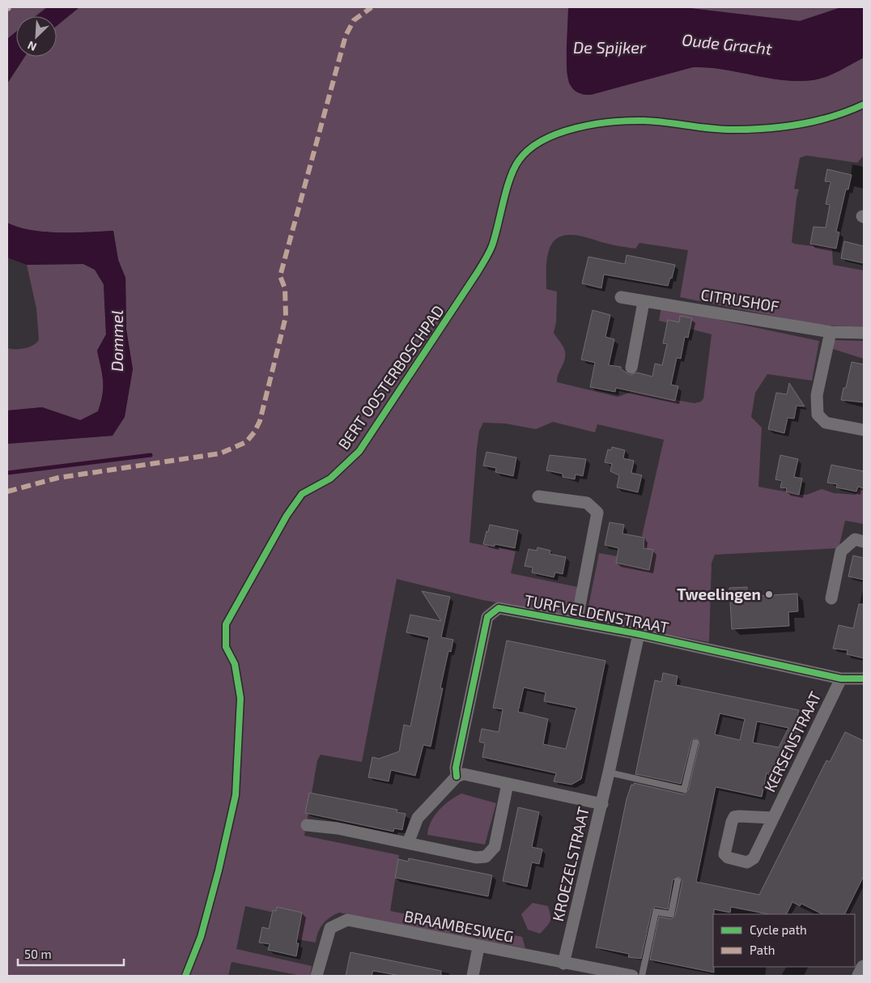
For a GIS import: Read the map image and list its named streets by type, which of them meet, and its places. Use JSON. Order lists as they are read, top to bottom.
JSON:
{
  "streets": {
    "street": [
      "CITRUSHOF",
      "TURFVELDENSTRAAT",
      "KERSENSTRAAT",
      "KROEZELSTRAAT",
      "BRAAMBESWEG"
    ],
    "cycle path": ["BERT OOSTERBOSCHPAD"]
  },
  "crossings": [
    ["TURFVELDENSTRAAT", "KERSENSTRAAT"],
    ["TURFVELDENSTRAAT", "KROEZELSTRAAT"],
    ["KROEZELSTRAAT", "BRAAMBESWEG"]
  ],
  "water": ["Oude Gracht", "De Spijker", "Dommel"],
  "places": ["Tweelingen"],
  "legend": ["Cycle path", "Path"],
  "scale_bar": "50 m",
  "north": "bottom left"
}
